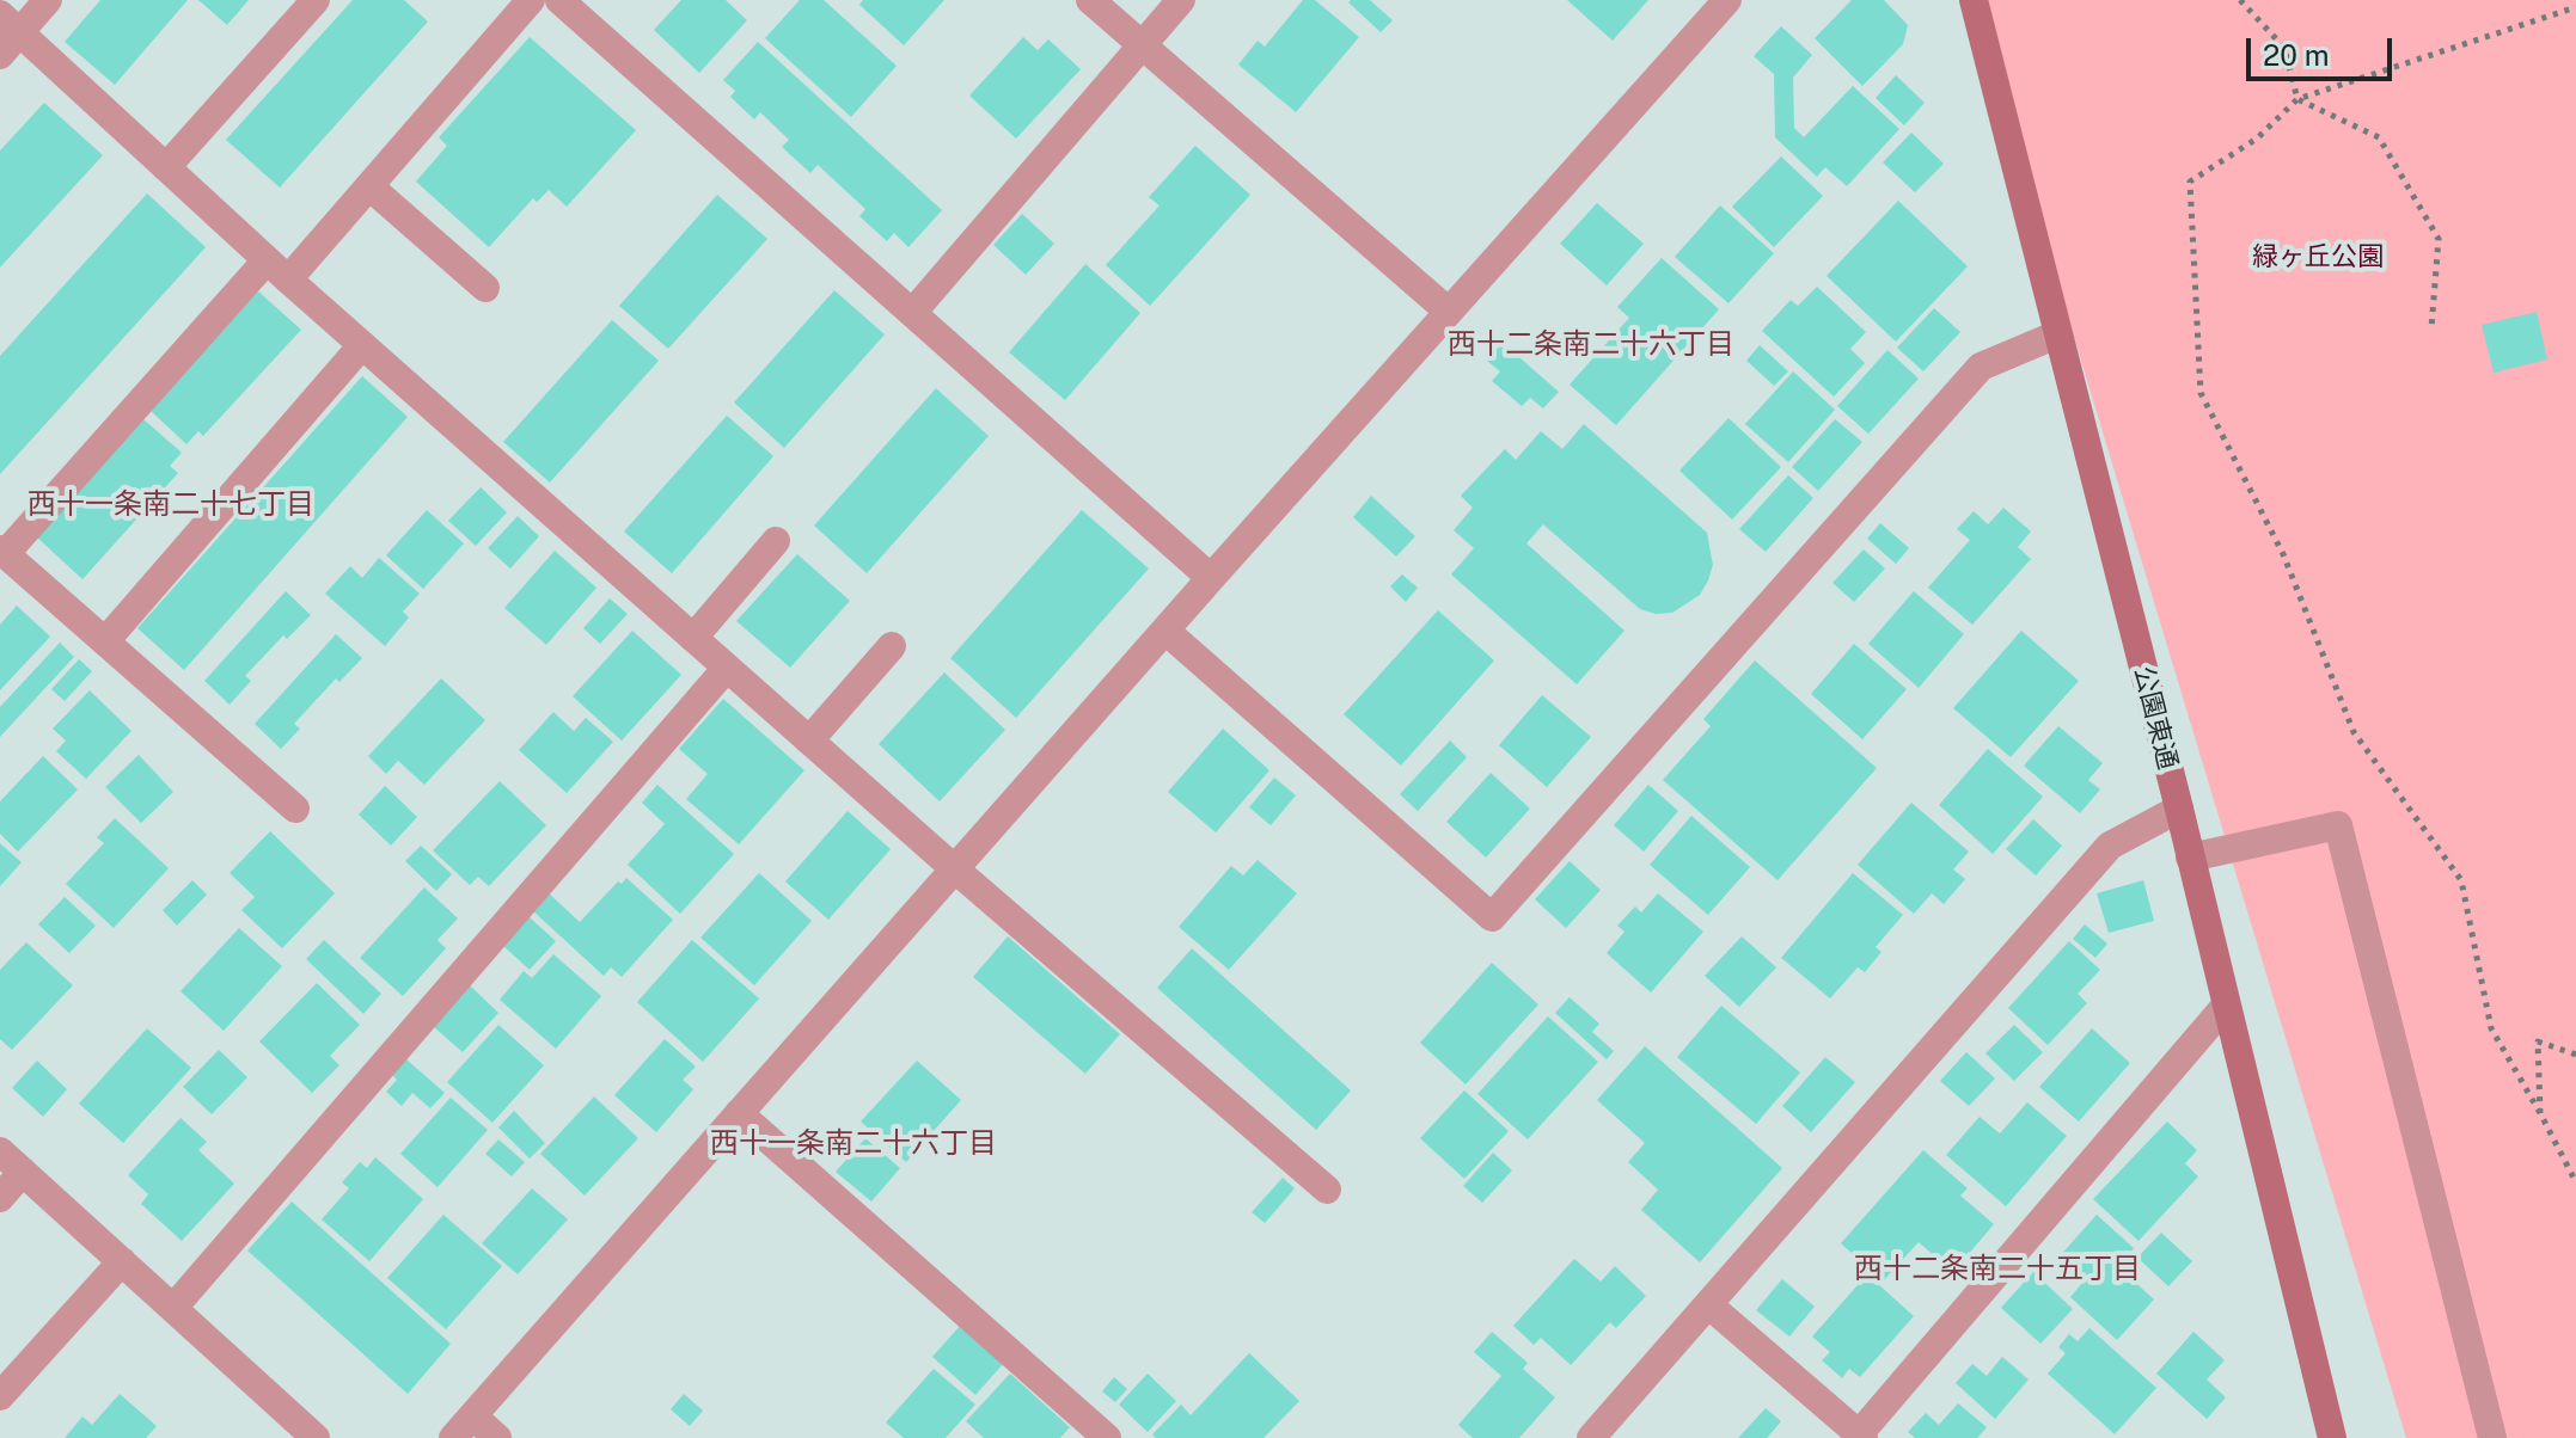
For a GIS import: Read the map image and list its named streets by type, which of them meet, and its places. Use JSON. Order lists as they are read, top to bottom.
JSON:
{
  "streets": {
    "street": ["公園東通"]
  },
  "districts": [
    "西十二条南二十六丁目",
    "西十一条南二十七丁目",
    "西十一条南二十六丁目",
    "西十二条南二十五丁目"
  ],
  "parks": ["緑ヶ丘公園"],
  "scale_bar": "20 m"
}
